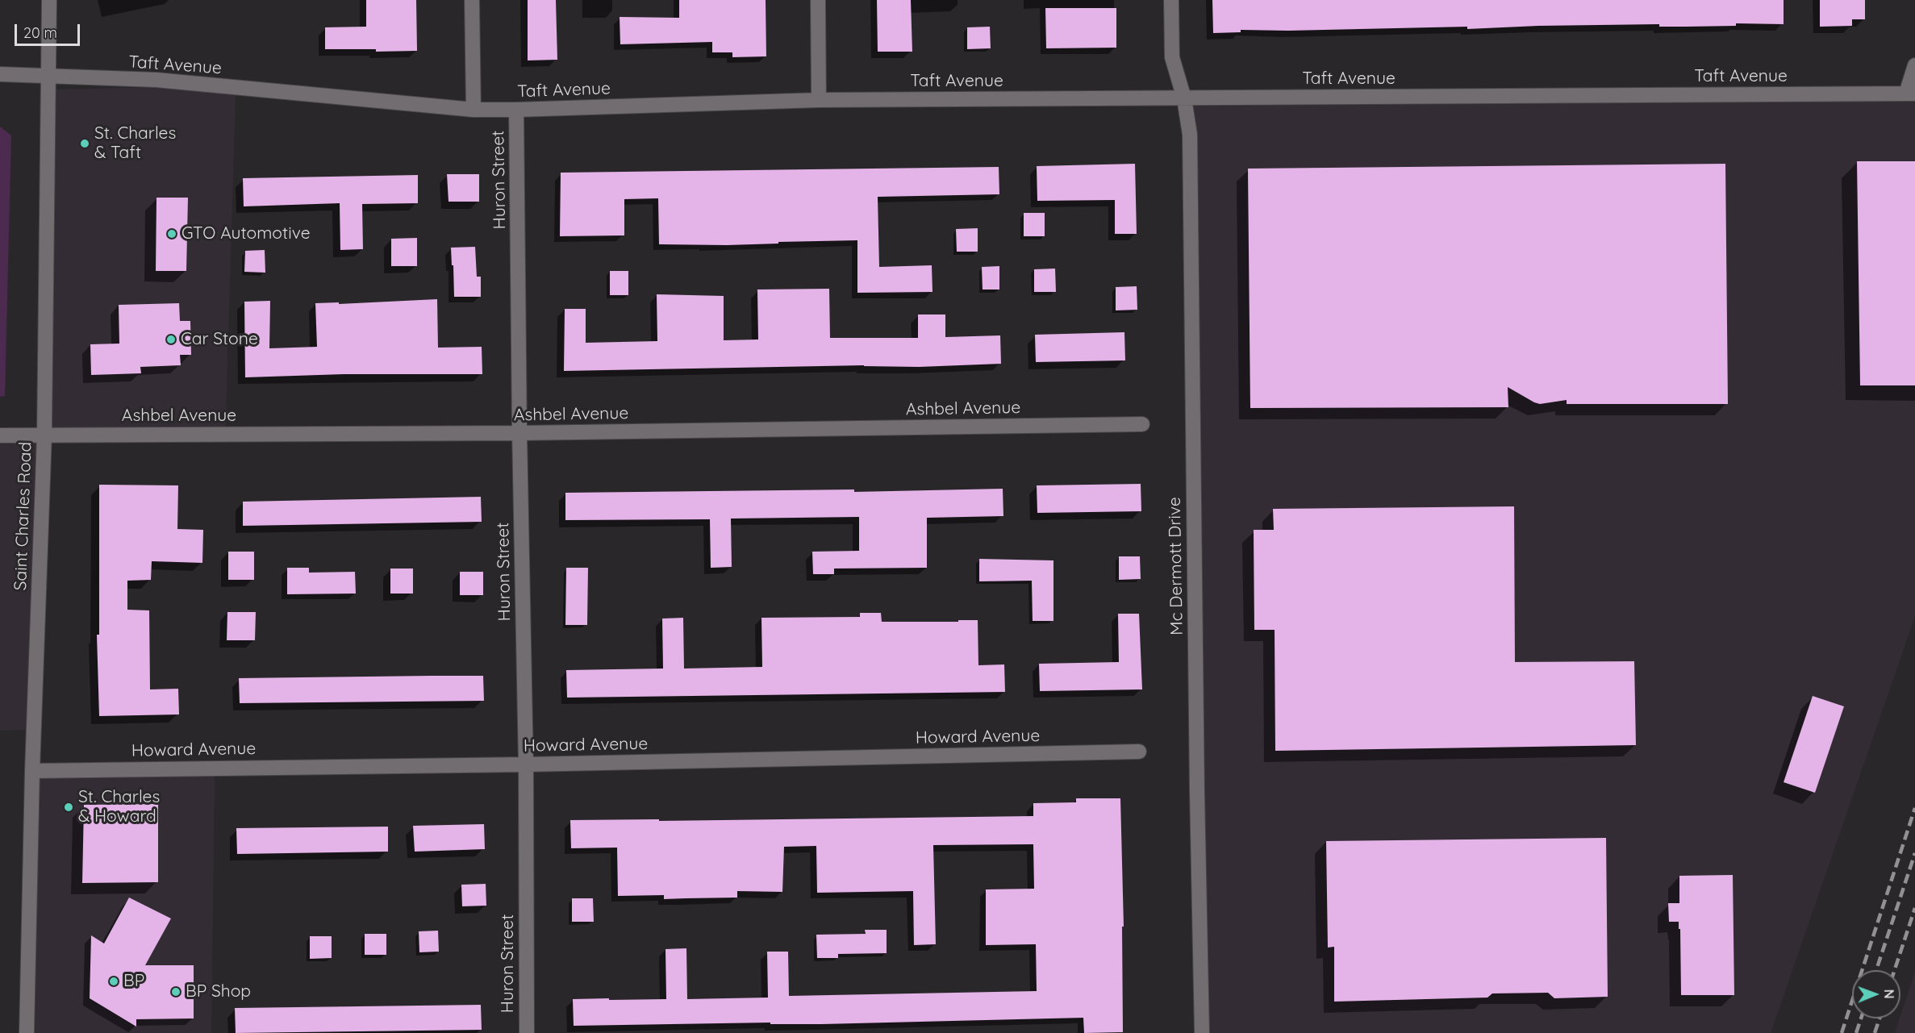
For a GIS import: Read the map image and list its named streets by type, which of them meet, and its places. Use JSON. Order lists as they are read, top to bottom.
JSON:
{
  "streets": {
    "street": [
      "Taft Avenue",
      "Huron Street",
      "Ashbel Avenue",
      "Saint Charles Road",
      "Mc Dermott Drive",
      "Howard Avenue"
    ]
  },
  "crossings": [
    ["Taft Avenue", "Huron Street"],
    ["Taft Avenue", "Saint Charles Road"],
    ["Taft Avenue", "Mc Dermott Drive"],
    ["Huron Street", "Ashbel Avenue"],
    ["Huron Street", "Howard Avenue"],
    ["Ashbel Avenue", "Saint Charles Road"],
    ["Saint Charles Road", "Howard Avenue"]
  ],
  "places": [
    "St. Charles & Taft",
    "GTO Automotive",
    "Car Stone",
    "St. Charles & Howard",
    "BP",
    "BP Shop"
  ],
  "scale_bar": "20 m",
  "north": "right"
}
